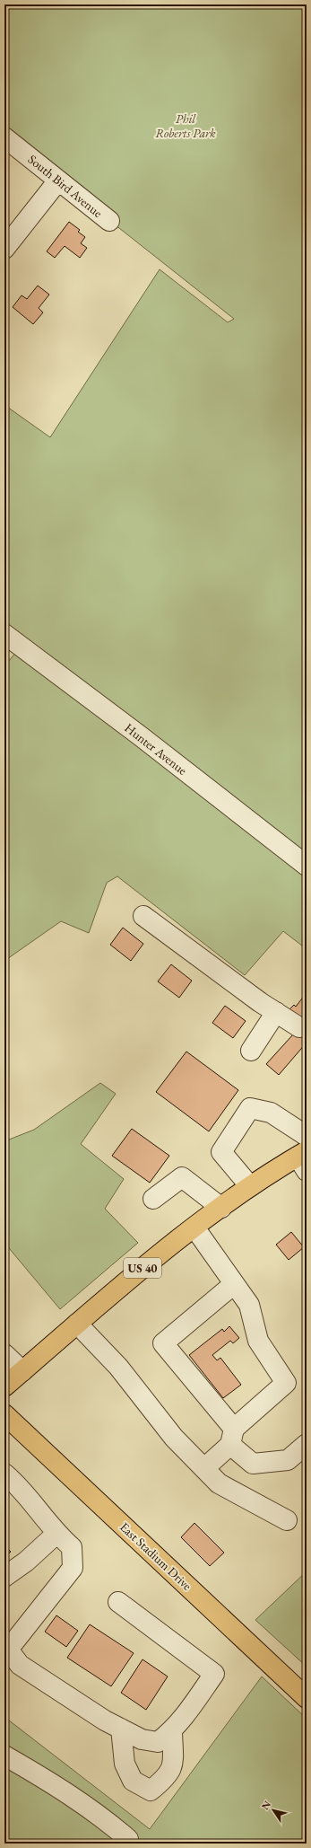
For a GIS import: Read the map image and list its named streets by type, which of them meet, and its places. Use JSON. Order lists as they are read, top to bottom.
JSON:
{
  "streets": {
    "main road": ["US 40", "East Stadium Drive"],
    "street": ["South Bird Avenue", "Hunter Avenue"]
  },
  "parks": ["Phil Roberts Park"],
  "north": "top left"
}
